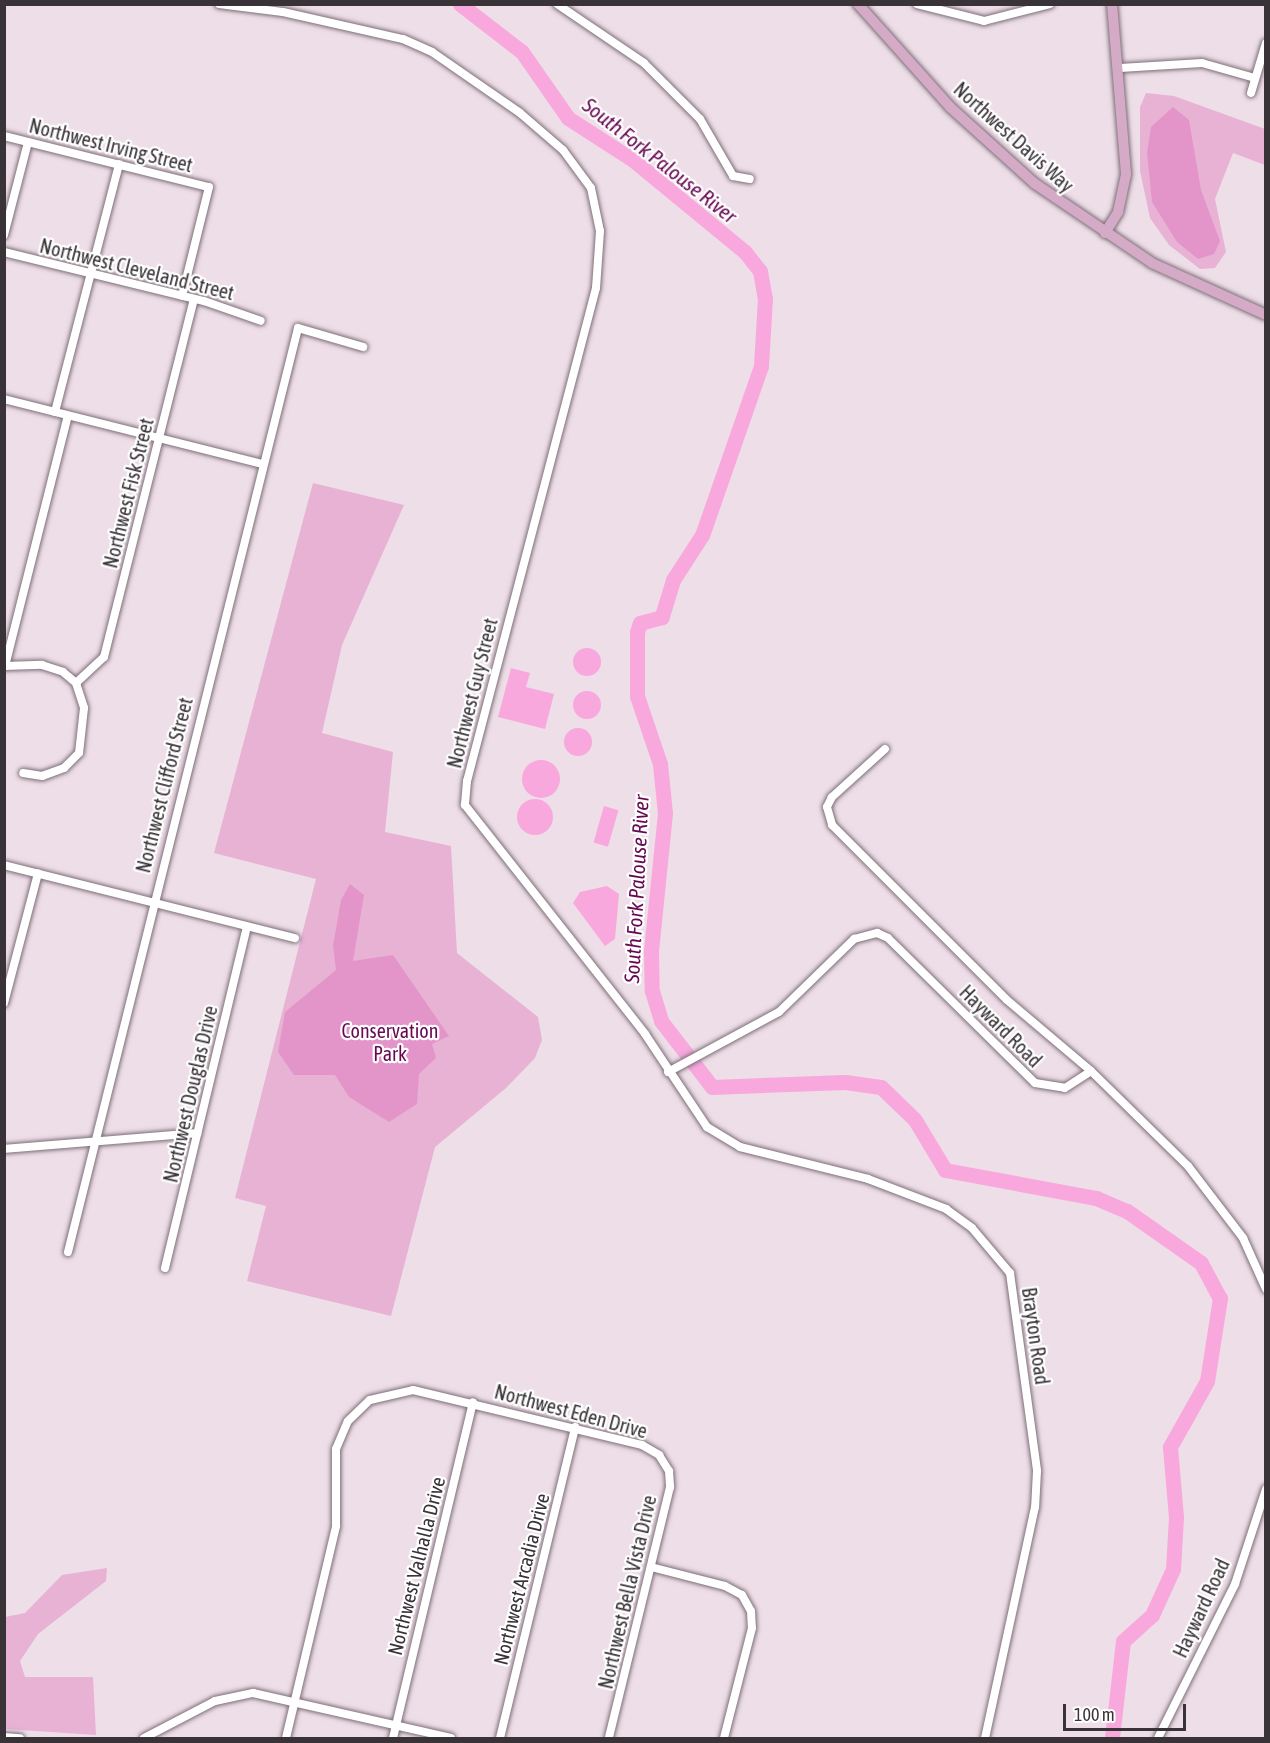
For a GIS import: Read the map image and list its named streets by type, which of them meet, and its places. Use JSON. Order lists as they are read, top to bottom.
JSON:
{
  "streets": {
    "main road": ["Northwest Davis Way"],
    "street": [
      "Northwest Irving Street",
      "Northwest Cleveland Street",
      "Northwest Fisk Street",
      "Northwest Guy Street",
      "Northwest Clifford Street",
      "Hayward Road",
      "Northwest Douglas Drive",
      "Brayton Road",
      "Northwest Eden Drive",
      "Northwest Valhalla Drive",
      "Northwest Arcadia Drive",
      "Northwest Bella Vista Drive"
    ]
  },
  "crossings": [
    ["Northwest Irving Street", "Northwest Cleveland Street"],
    ["Northwest Cleveland Street", "Northwest Fisk Street"],
    ["Northwest Guy Street", "Hayward Road"],
    ["Northwest Guy Street", "Brayton Road"],
    ["Hayward Road", "Brayton Road"],
    ["Northwest Eden Drive", "Northwest Valhalla Drive"],
    ["Northwest Eden Drive", "Northwest Arcadia Drive"],
    ["Northwest Eden Drive", "Northwest Bella Vista Drive"]
  ],
  "water": ["South Fork Palouse River"],
  "parks": ["Conservation Park"],
  "scale_bar": "100 m"
}
